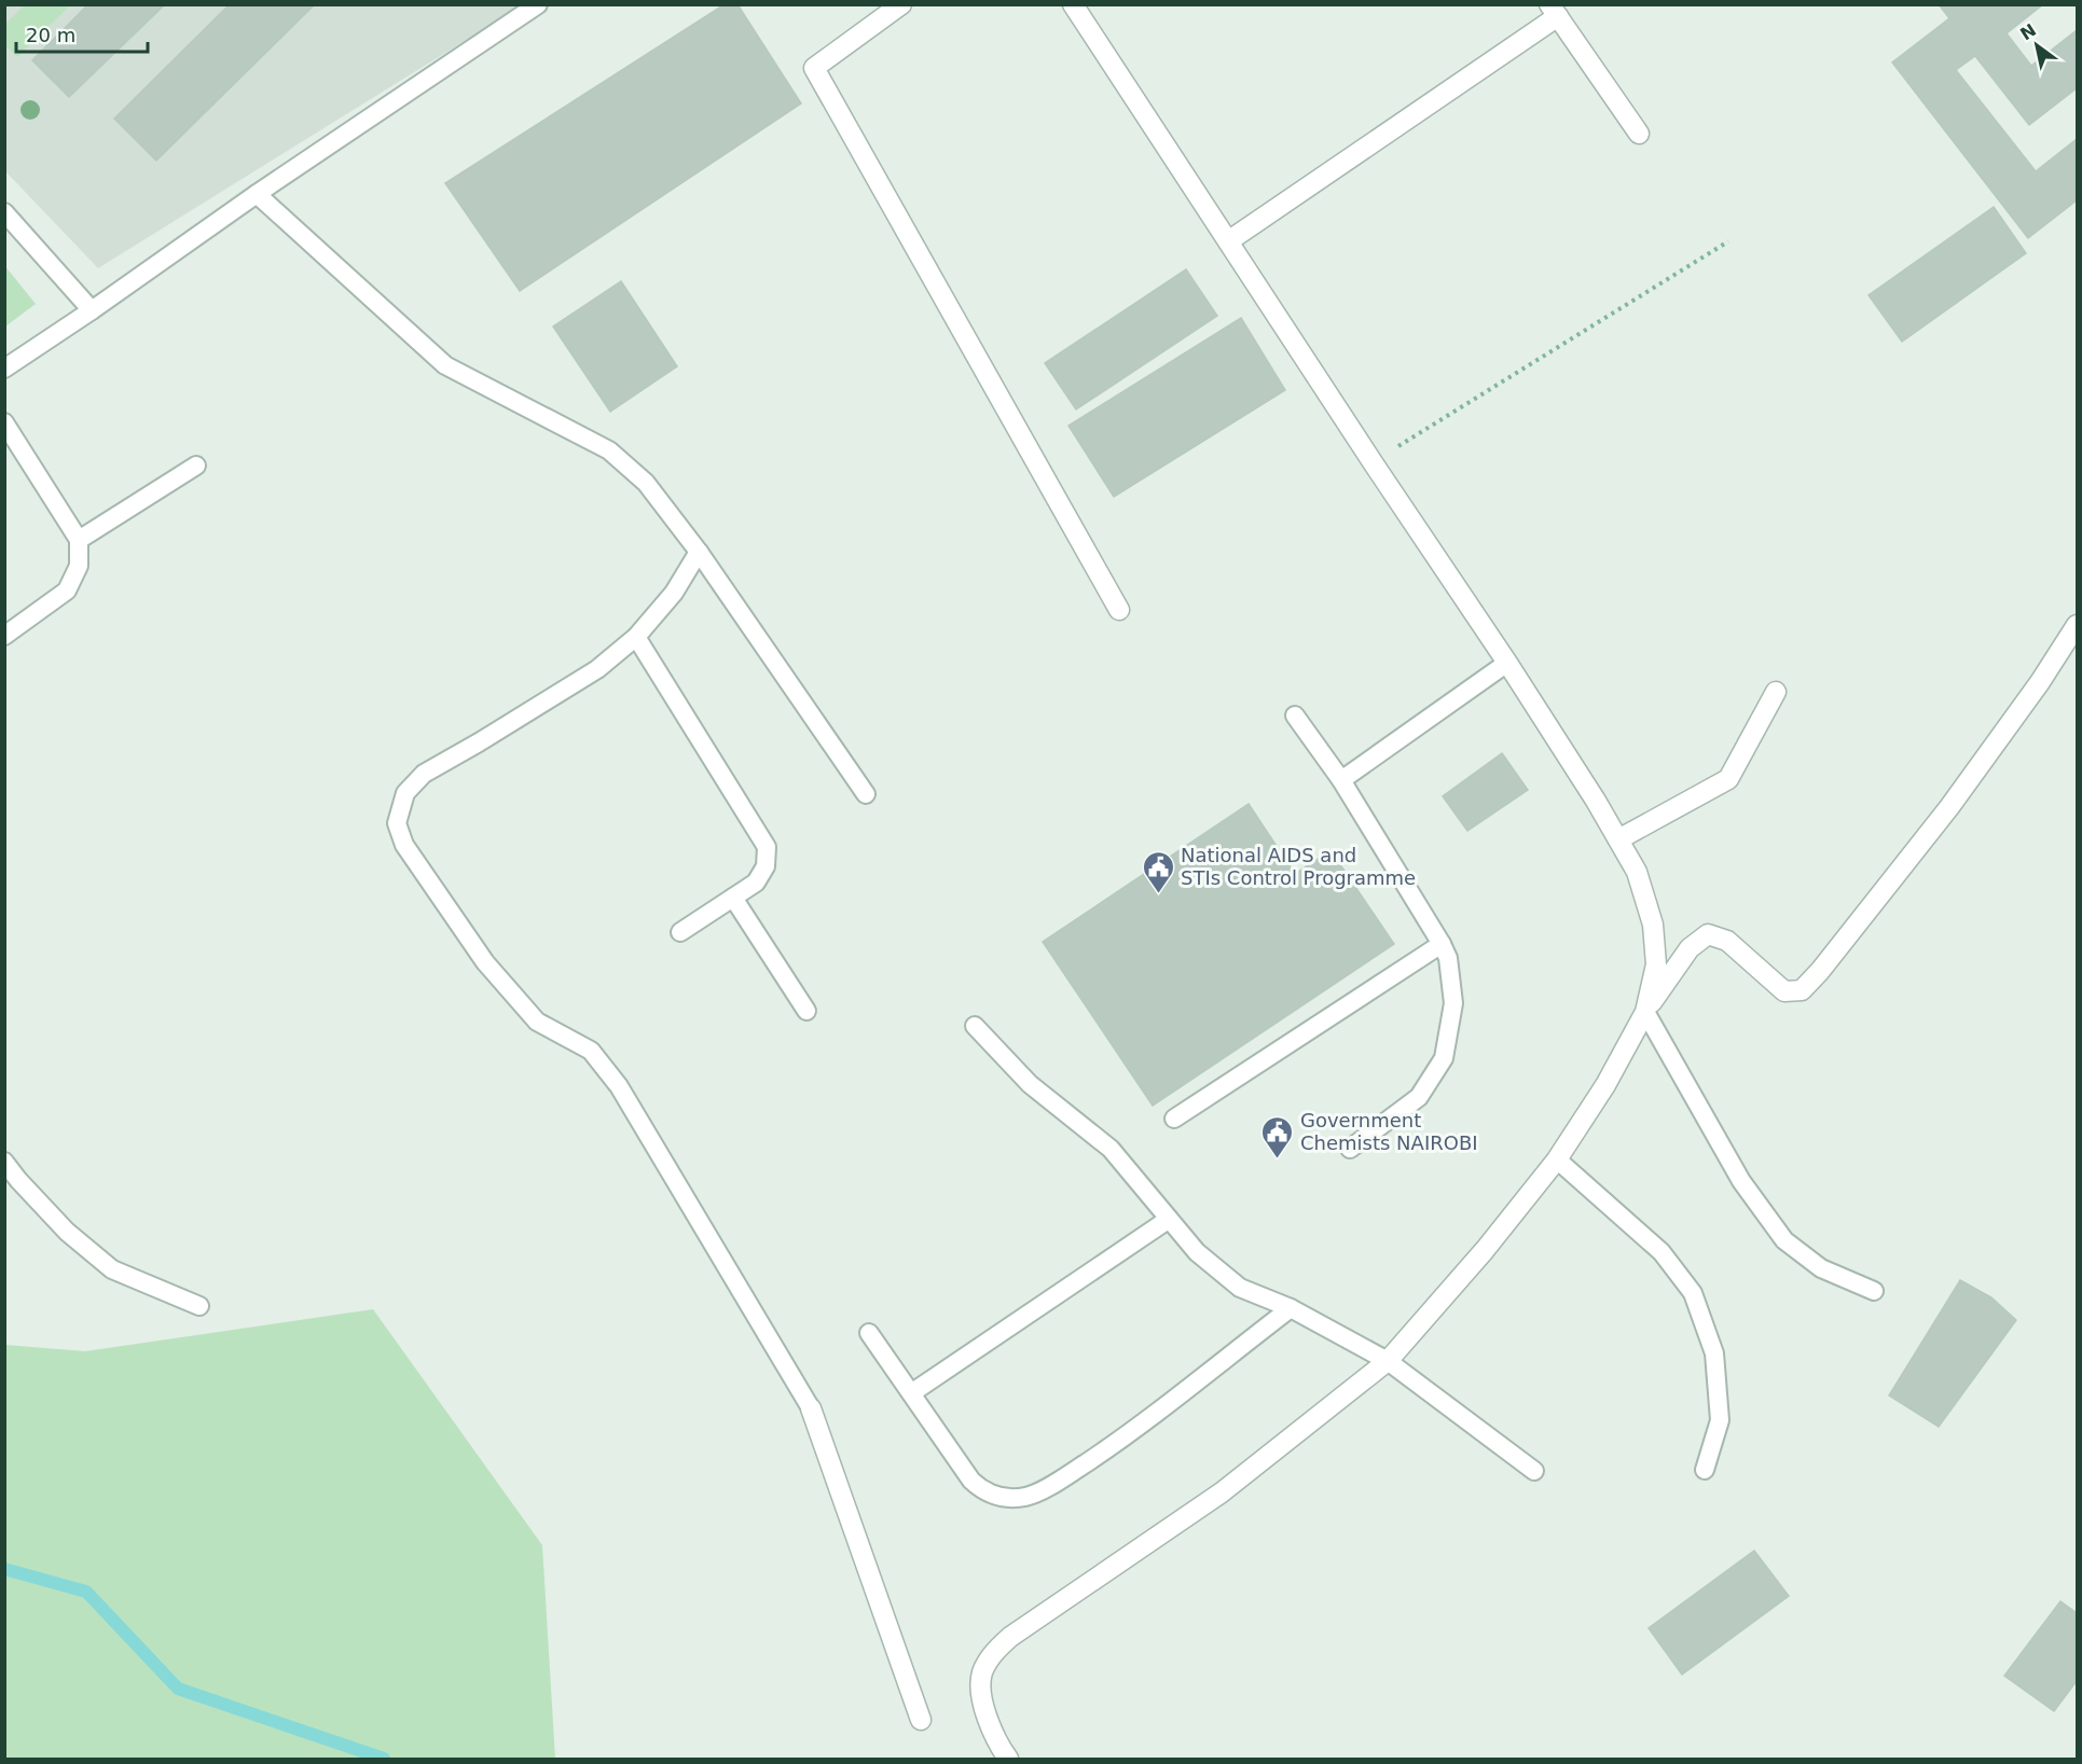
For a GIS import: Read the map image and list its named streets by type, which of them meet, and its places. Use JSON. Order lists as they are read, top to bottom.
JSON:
{
  "places": {
    "public building": ["National AIDS and STIs Control Programme", "Government Chemists NAIROBI"]
  },
  "scale_bar": "20 m",
  "north": "top left"
}
